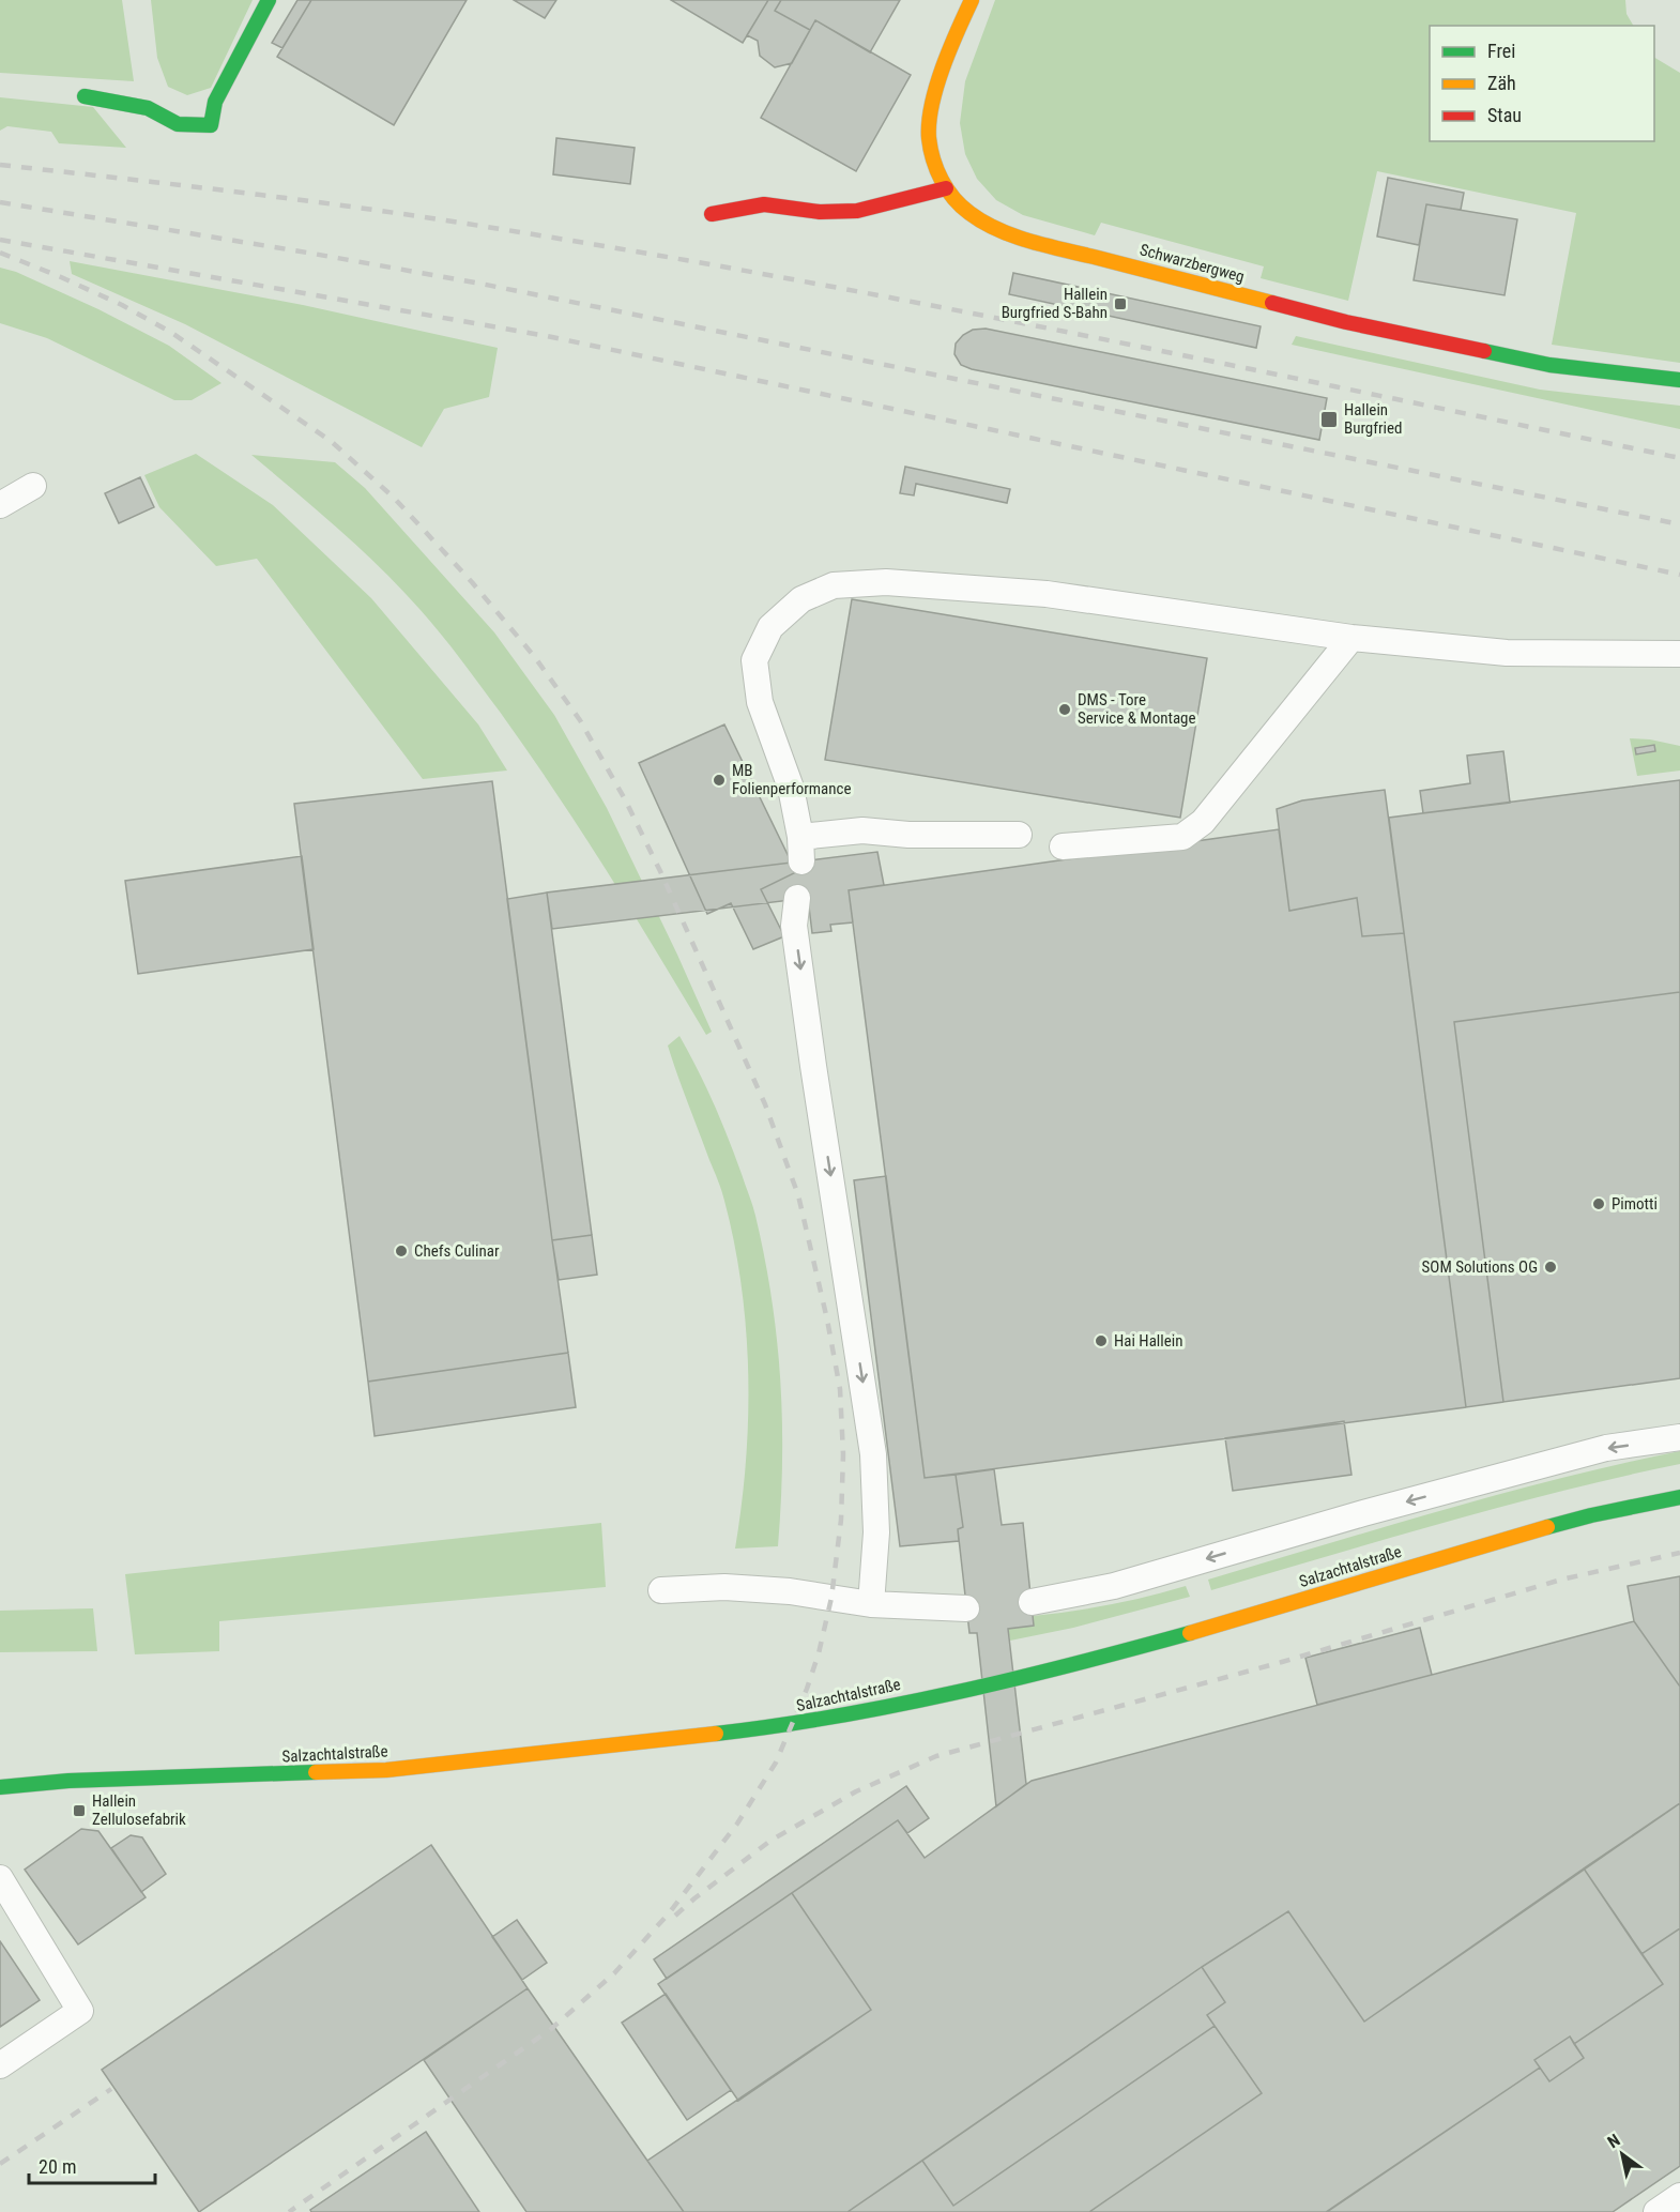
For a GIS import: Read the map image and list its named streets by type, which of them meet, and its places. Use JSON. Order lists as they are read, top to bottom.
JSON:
{
  "streets": {
    "main road": ["Schwarzbergweg", "Salzachtalstraße"]
  },
  "places": {
    "transit": ["Hallein Burgfried S-Bahn", "Hallein Burgfried", "Hallein Zellulosefabrik"],
    "other": [
      "DMS - Tore Service & Montage",
      "MB Folienperformance",
      "Pimotti",
      "Chefs Culinar",
      "SOM Solutions OG",
      "Hai Hallein"
    ]
  },
  "legend": ["Frei", "Zäh", "Stau"],
  "scale_bar": "20 m",
  "north": "top left"
}
